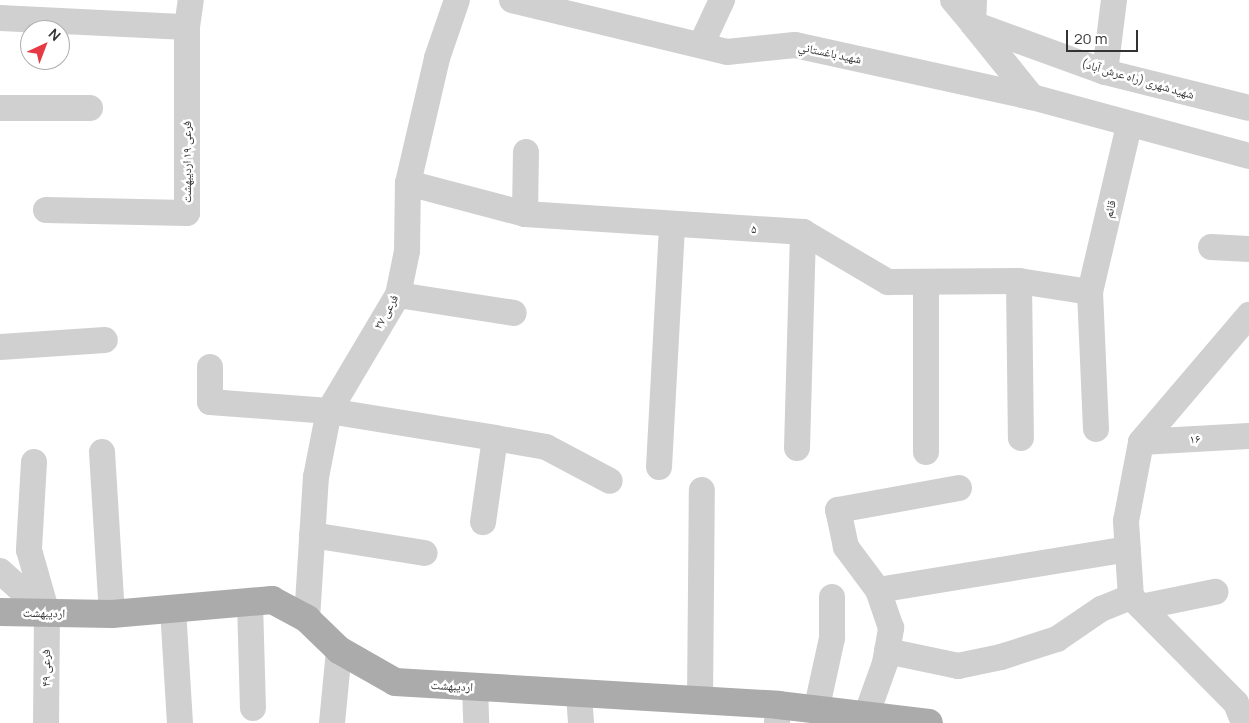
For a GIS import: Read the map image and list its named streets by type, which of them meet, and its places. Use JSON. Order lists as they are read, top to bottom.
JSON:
{
  "streets": {
    "main road": ["اردیبهشت"],
    "street": [
      "شهيد باغستاني",
      "شهید شهری (راه عرش آباد)",
      "فرعی ۱۹ اردیبهشت",
      "قائم",
      "۵",
      "فرعی ۲۷",
      "۱۶",
      "فرعی ۴۹"
    ]
  },
  "crossings": [
    ["شهيد باغستاني", "قائم"],
    ["قائم", "۵"],
    ["۵", "فرعی ۲۷"],
    ["فرعی ۲۷", "اردیبهشت"],
    ["اردیبهشت", "فرعی ۴۹"]
  ],
  "scale_bar": "20 m",
  "north": "top right"
}
